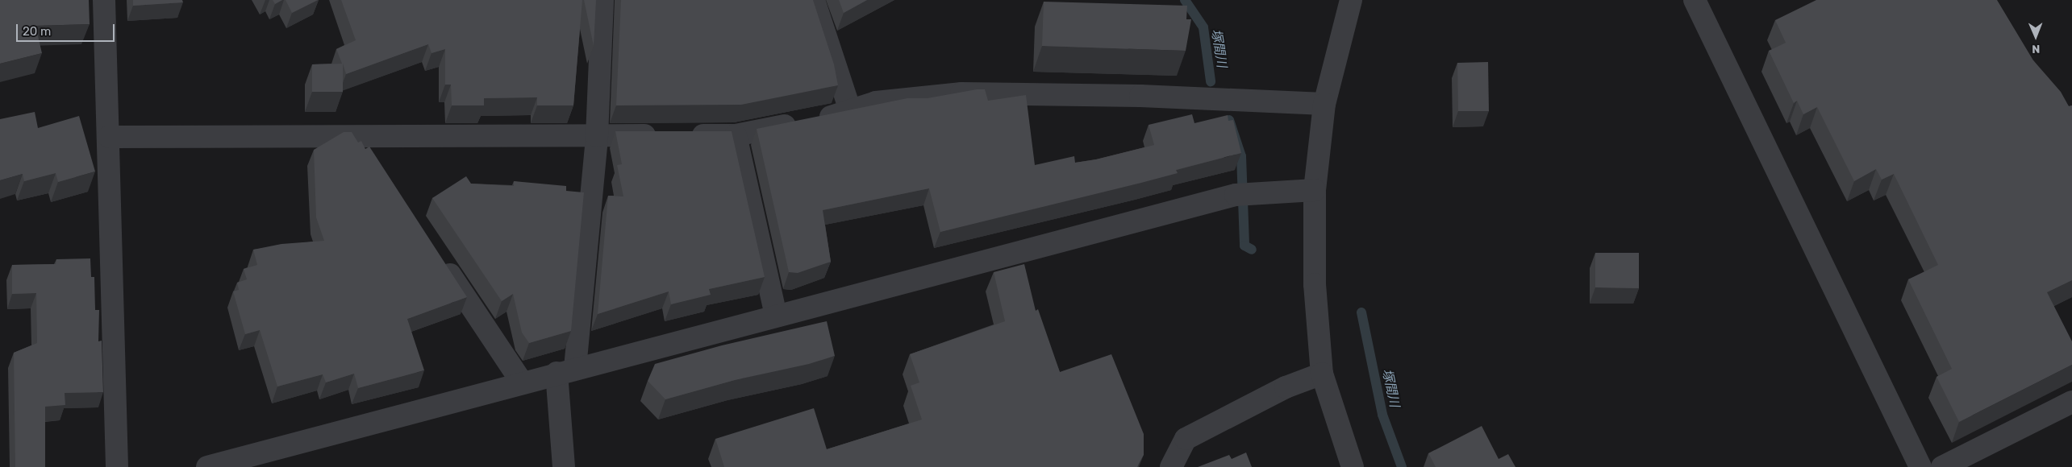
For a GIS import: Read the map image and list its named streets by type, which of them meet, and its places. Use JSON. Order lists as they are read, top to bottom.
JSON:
{
  "water": ["塚間川"],
  "scale_bar": "20 m",
  "north": "bottom"
}
